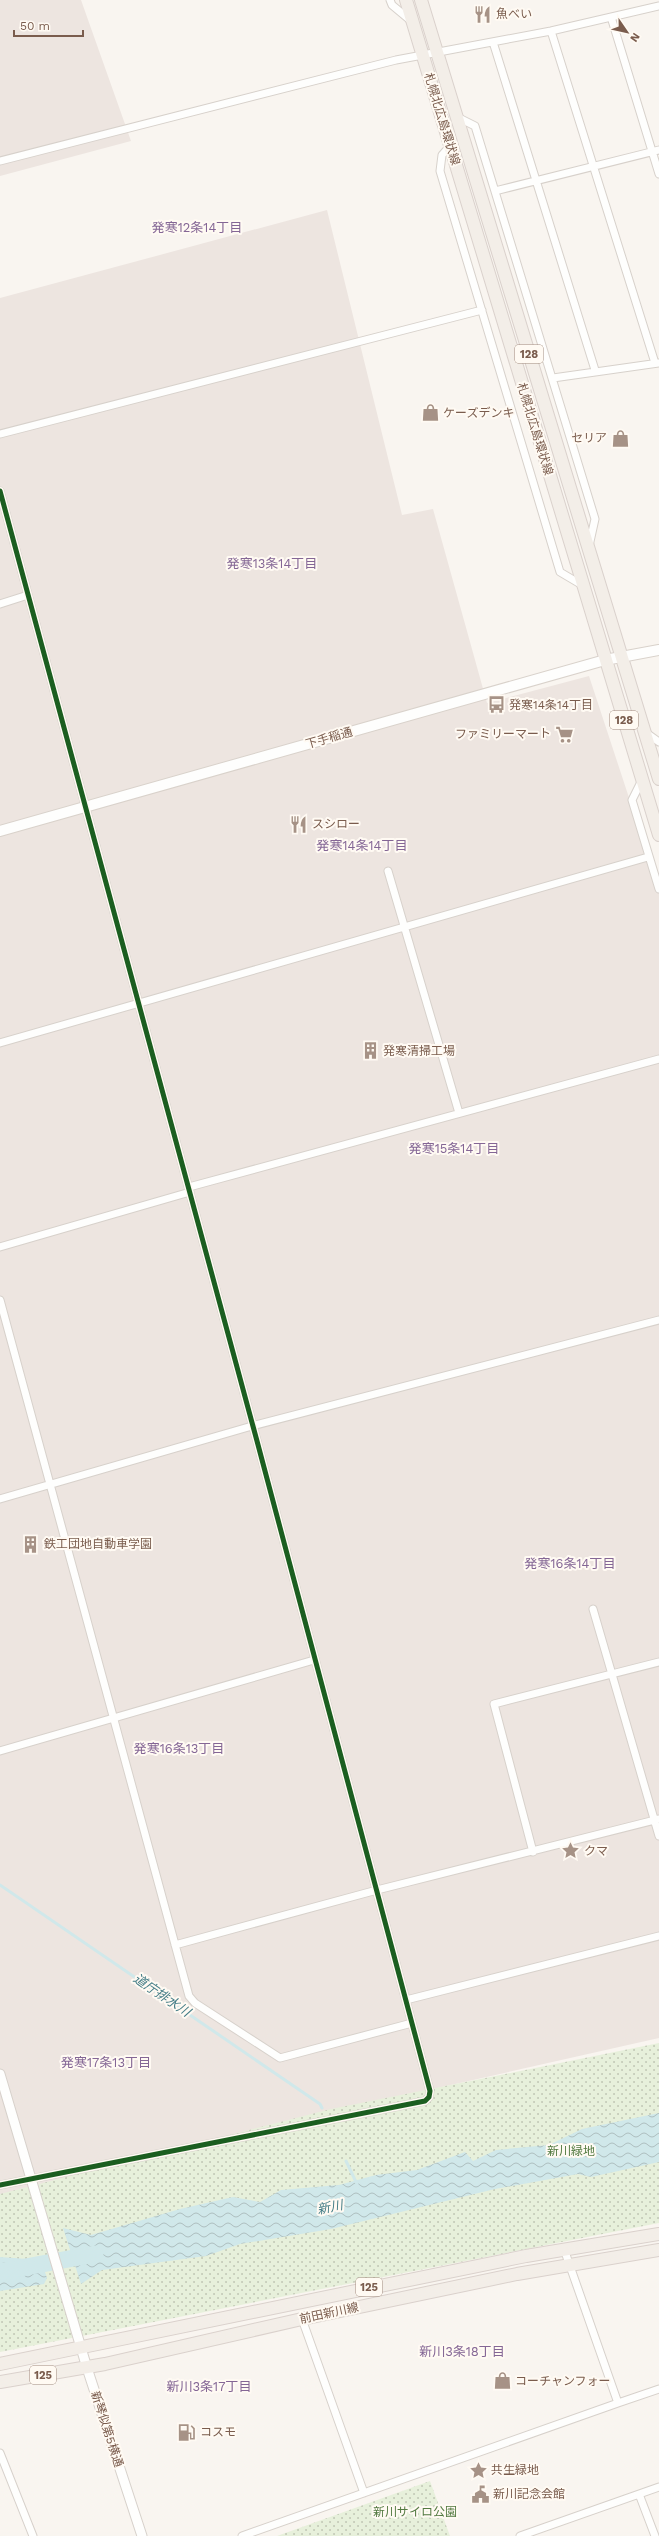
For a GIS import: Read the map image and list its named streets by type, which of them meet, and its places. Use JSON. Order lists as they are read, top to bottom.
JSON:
{
  "streets": {
    "main road": [
      "札幌北広島環状線",
      "128",
      "下手稲通",
      "125",
      "前田新川線"
    ],
    "street": ["新琴似第5横通"]
  },
  "crossings": [
    ["札幌北広島環状線", "下手稲通"],
    ["前田新川線", "新琴似第5横通"]
  ],
  "districts": [
    "発寒12条14丁目",
    "発寒13条14丁目",
    "発寒14条14丁目",
    "発寒15条14丁目",
    "発寒16条14丁目",
    "発寒16条13丁目",
    "発寒17条13丁目",
    "新川3条18丁目",
    "新川3条17丁目"
  ],
  "water": ["道庁排水川", "新川"],
  "parks": ["新川緑地", "新川サイロ公園"],
  "places": {
    "restaurant": ["魚べい", "スシロー"],
    "shop": ["ケーズデンキ", "セリア", "コーチャンフォー"],
    "bus stop": ["発寒14条14丁目"],
    "supermarket": ["ファミリーマート"],
    "building": ["発寒清掃工場", "鉄工団地自動車学園"],
    "place": ["クマ", "共生緑地"],
    "fuel station": ["コスモ"],
    "public building": ["新川記念会館"]
  },
  "scale_bar": "50 m",
  "north": "bottom right"
}
